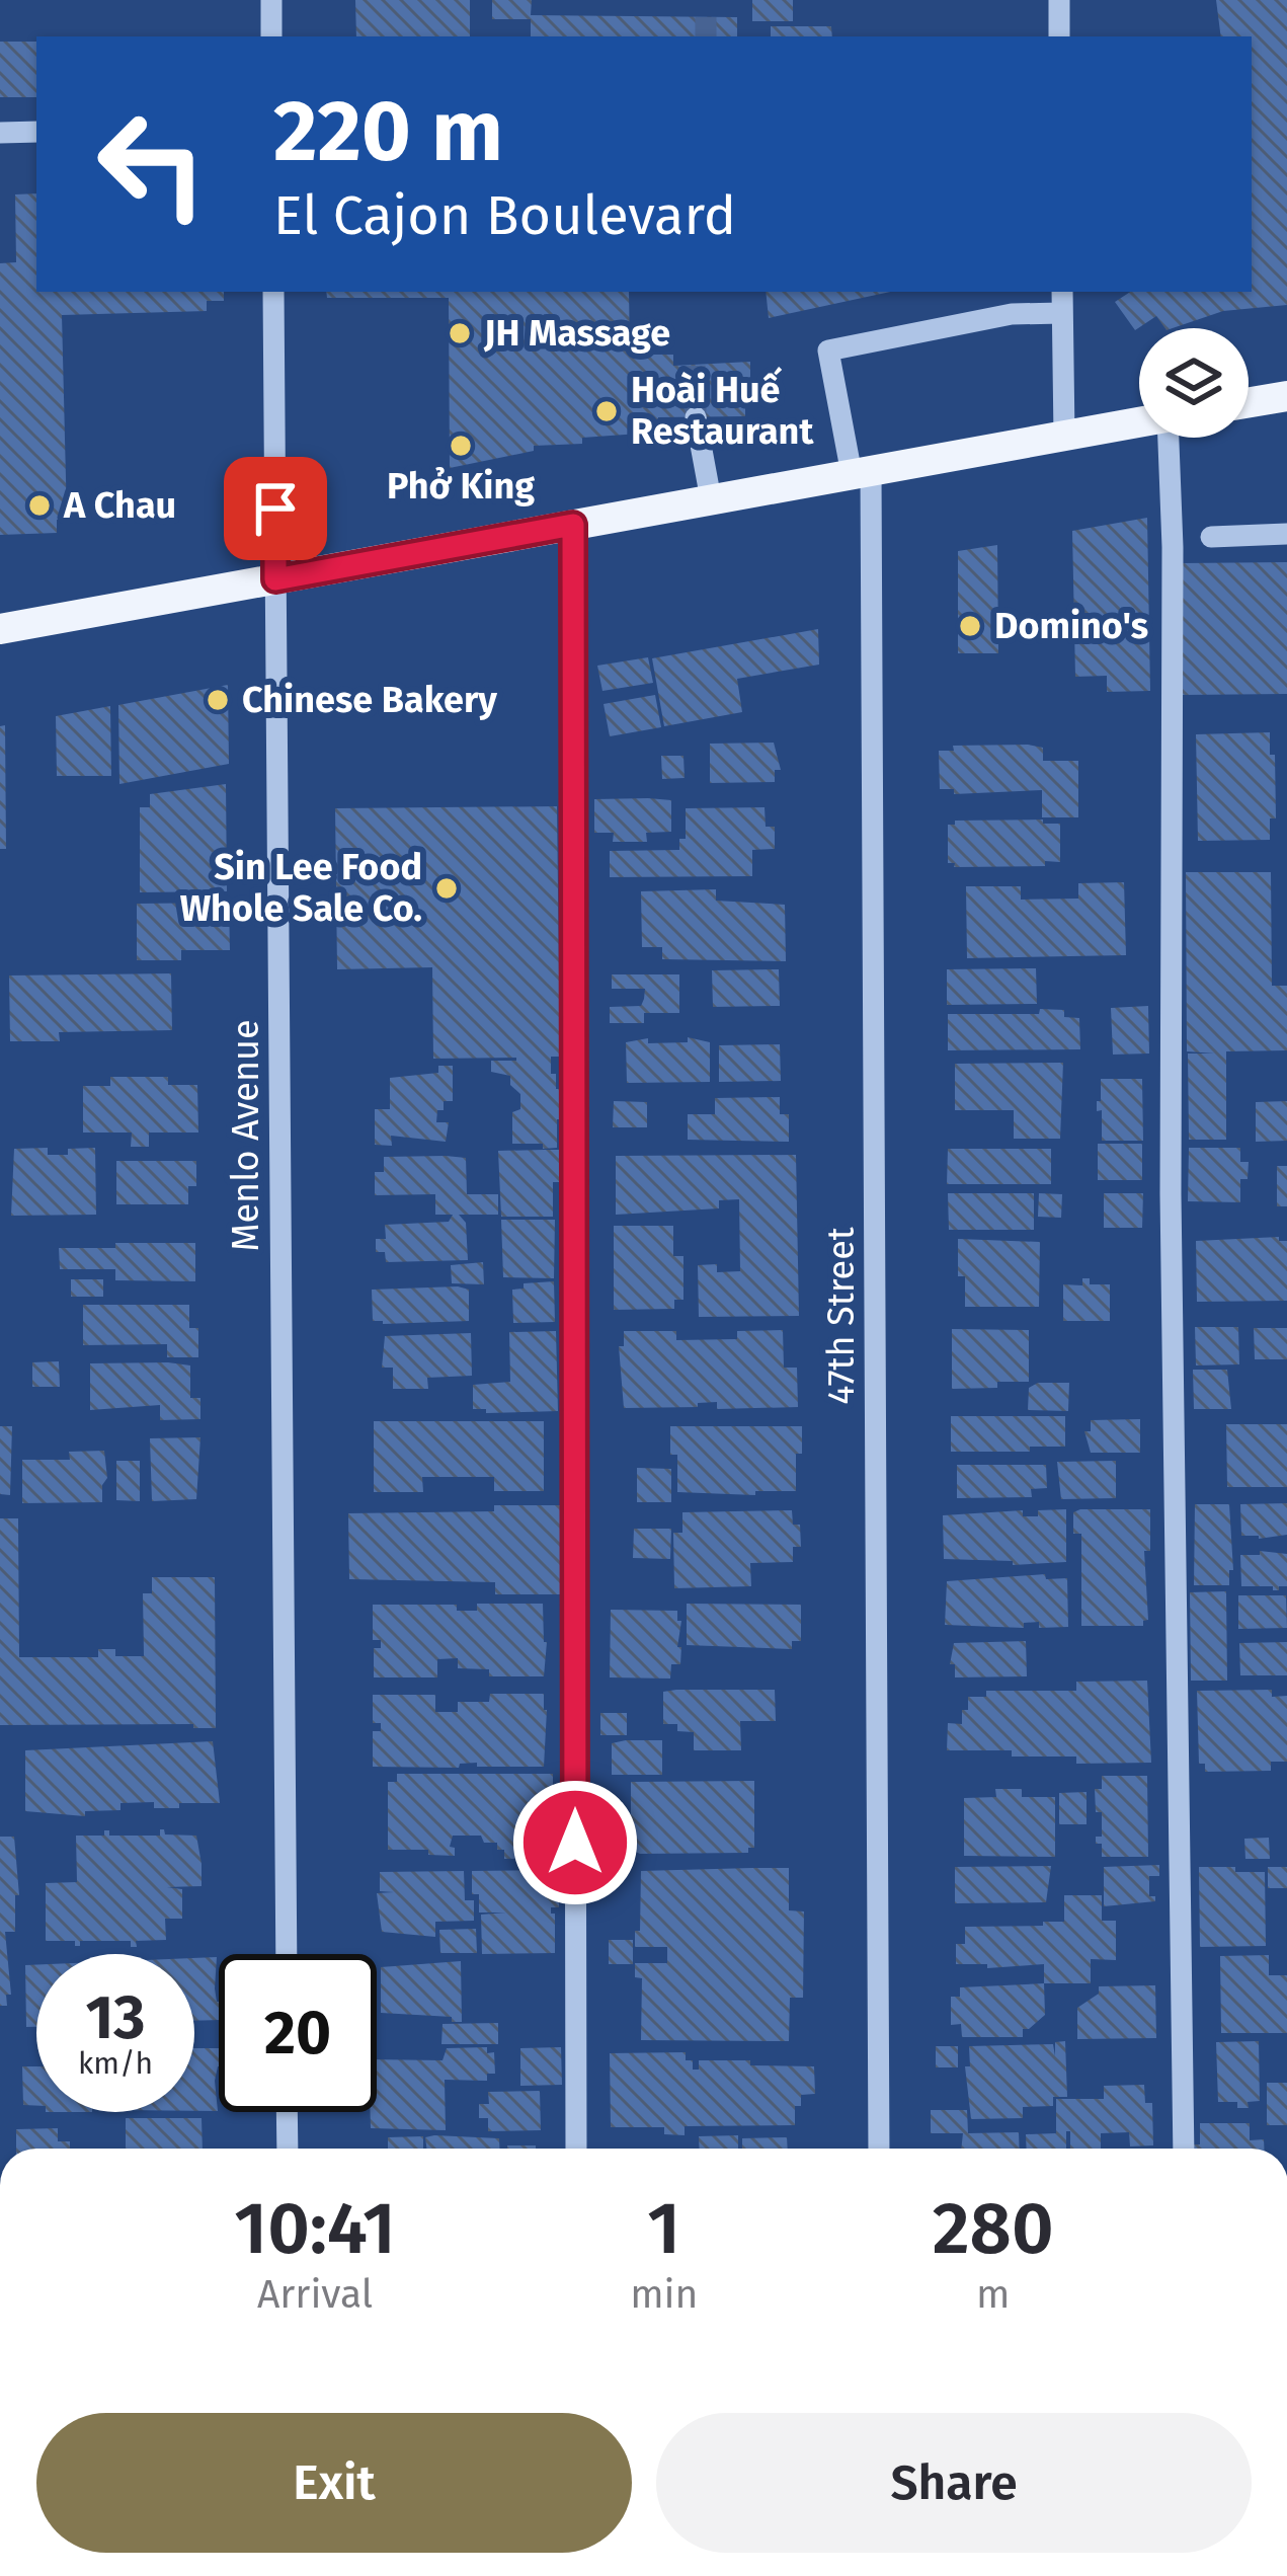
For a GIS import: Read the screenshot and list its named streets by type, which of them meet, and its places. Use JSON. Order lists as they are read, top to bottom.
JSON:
{
  "streets": {
    "street": ["Menlo Avenue", "47th Street"]
  },
  "places": [
    "JH Massage",
    "Hoài Huế Restaurant",
    "Phở King",
    "A Chau",
    "Domino's",
    "Chinese Bakery",
    "Sin Lee Food Whole Sale Co."
  ],
  "page": {
    "turn": ["220 m", "El Cajon Boulevard"],
    "speed": "13 km/h",
    "limit": "20",
    "eta": [
      "10:41",
      "Arrival",
      "1",
      "min",
      "280",
      "m"
    ],
    "buttons": ["Exit", "Share"]
  }
}
